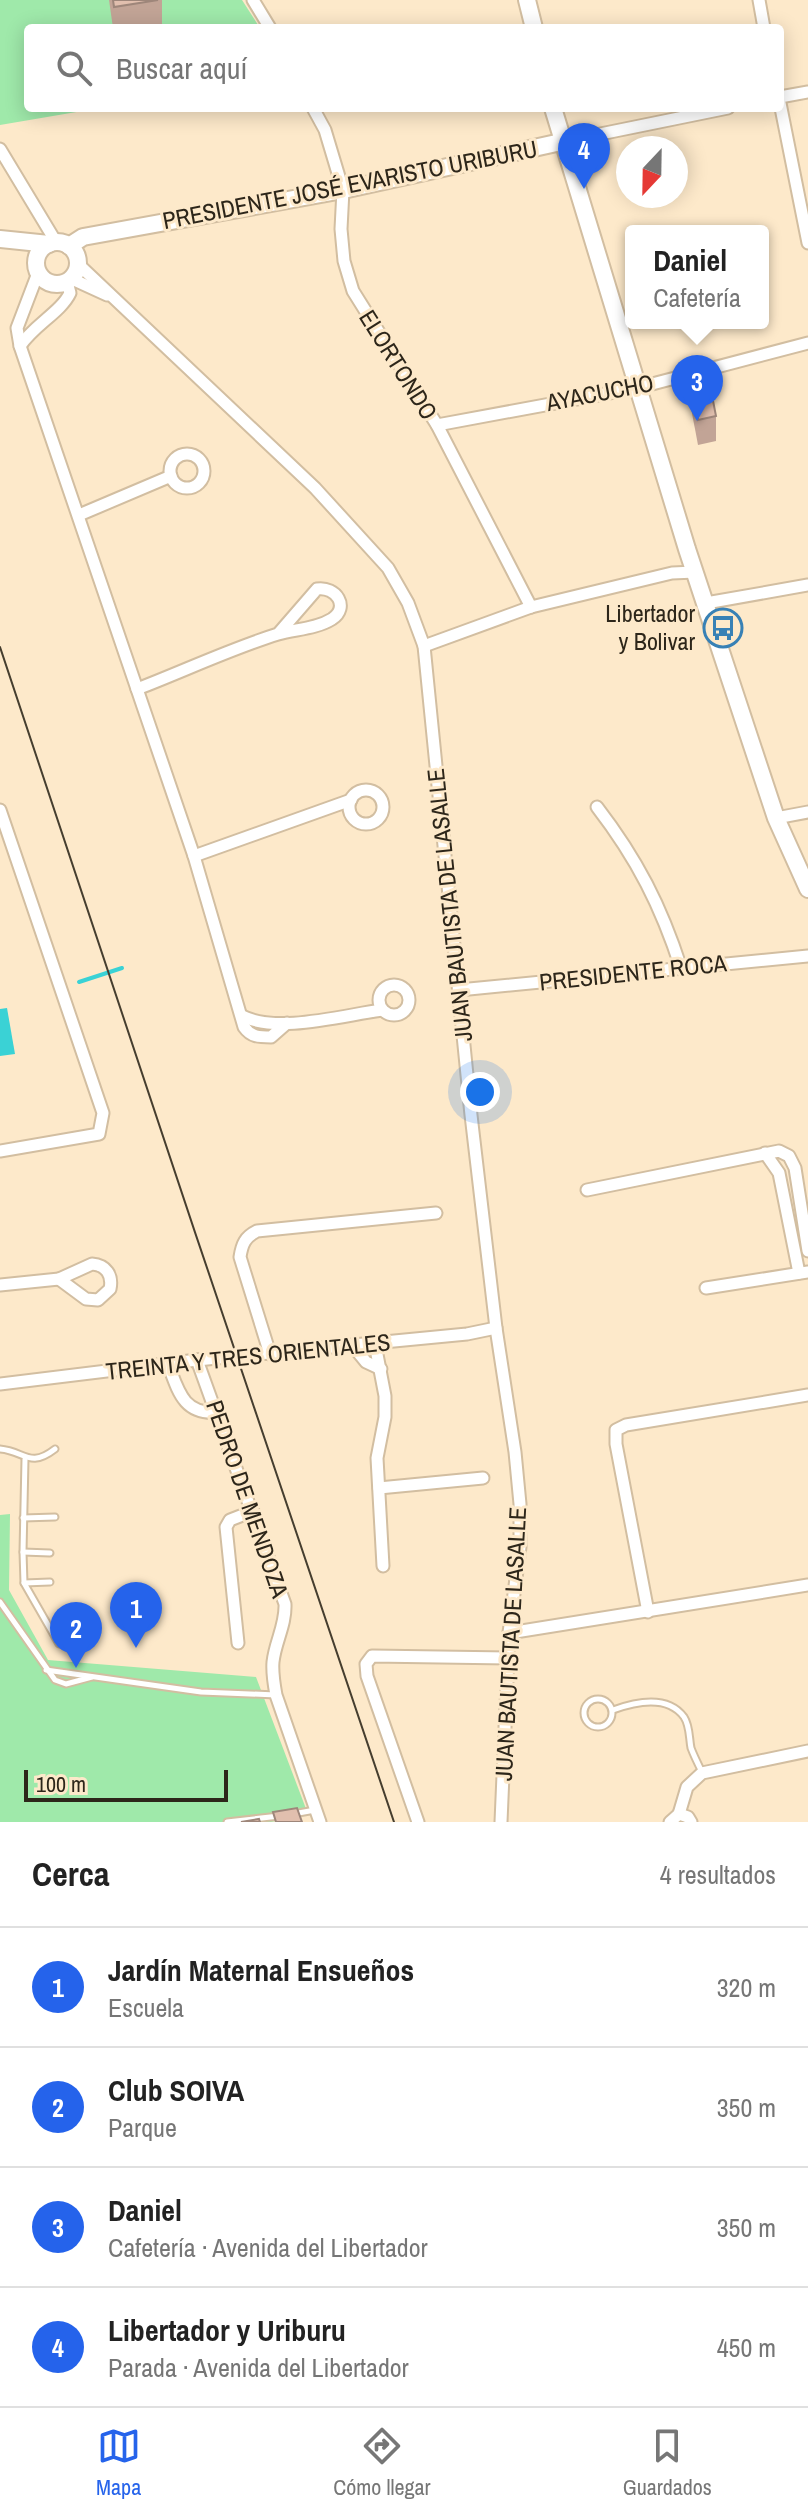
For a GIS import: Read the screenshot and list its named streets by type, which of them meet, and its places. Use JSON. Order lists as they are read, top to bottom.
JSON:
{
  "streets": {
    "main road": ["PRESIDENTE JOSÉ EVARISTO URIBURU"],
    "street": [
      "ELORTONDO",
      "AYACUCHO",
      "JUAN BAUTISTA DE LASALLE",
      "PRESIDENTE ROCA",
      "TREINTA Y TRES ORIENTALES",
      "PEDRO DE MENDOZA"
    ]
  },
  "crossings": [
    ["PRESIDENTE JOSÉ EVARISTO URIBURU", "ELORTONDO"],
    ["PRESIDENTE JOSÉ EVARISTO URIBURU", "JUAN BAUTISTA DE LASALLE"],
    ["ELORTONDO", "AYACUCHO"],
    ["JUAN BAUTISTA DE LASALLE", "PRESIDENTE ROCA"],
    ["JUAN BAUTISTA DE LASALLE", "TREINTA Y TRES ORIENTALES"],
    ["TREINTA Y TRES ORIENTALES", "PEDRO DE MENDOZA"]
  ],
  "places": {
    "bus stop": ["Libertador y Bolivar"]
  },
  "scale_bar": "100 m",
  "north": "bottom",
  "page": {
    "search": "Buscar aquí",
    "pins": [
      "4",
      "3",
      "1",
      "2"
    ],
    "popup": ["Daniel", "Cafetería"],
    "scale": "100 m",
    "heading": ["Cerca", "4 resultados"],
    "list": [
      {
        "mark": "1",
        "name": "Jardín Maternal Ensueños",
        "note": "Escuela",
        "value": "320 m"
      },
      {
        "mark": "2",
        "name": "Club SOIVA",
        "note": "Parque",
        "value": "350 m"
      },
      {
        "mark": "3",
        "name": "Daniel",
        "note": "Cafetería · Avenida del Libertador",
        "value": "350 m"
      },
      {
        "mark": "4",
        "name": "Libertador y Uriburu",
        "note": "Parada · Avenida del Libertador",
        "value": "450 m"
      }
    ],
    "nav": ["Mapa", "Cómo llegar", "Guardados"]
  }
}
